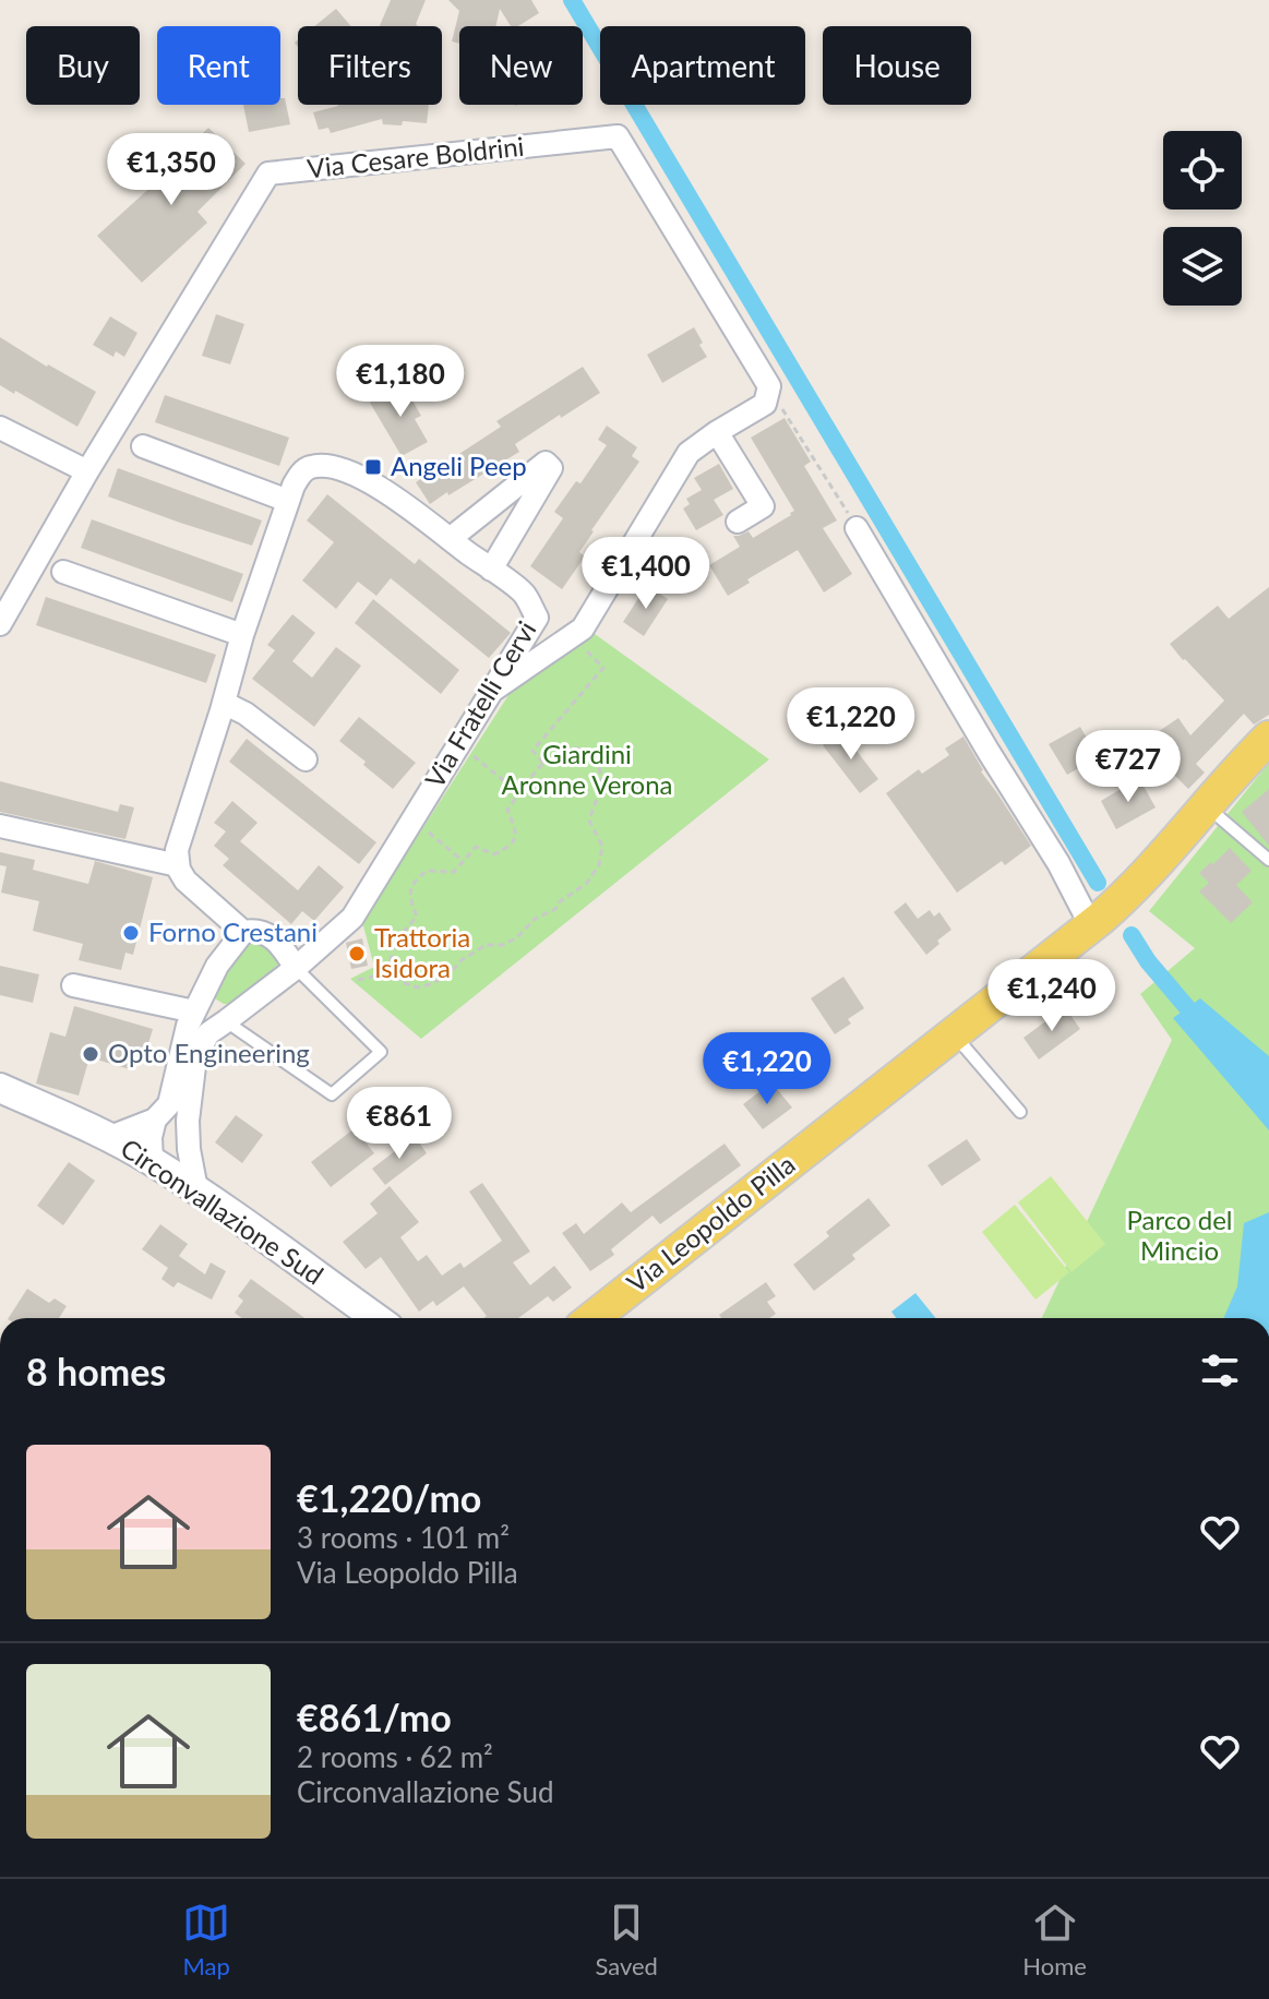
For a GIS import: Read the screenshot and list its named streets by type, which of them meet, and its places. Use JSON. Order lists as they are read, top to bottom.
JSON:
{
  "streets": {
    "main road": ["Circonvallazione Sud", "Via Leopoldo Pilla"],
    "street": ["Via Cesare Boldrini", "Via Fratelli Cervi"]
  },
  "crossings": [
    ["Via Fratelli Cervi", "Circonvallazione Sud"]
  ],
  "parks": ["Giardini Aronne Verona", "Parco del Mincio"],
  "places": {
    "transit": ["Angeli Peep"],
    "other": ["Forno Crestani", "Trattoria Isidora", "Opto Engineering"]
  },
  "page": {
    "chip": [
      "Buy",
      "Rent",
      "Filters",
      "New",
      "Apartment",
      "House"
    ],
    "price": [
      "€1,350",
      "€1,180",
      "€1,400",
      "€1,220",
      "€727",
      "€1,240",
      "€1,220",
      "€861"
    ],
    "heading": "8 homes",
    "list": [
      {
        "name": "€1,220/mo",
        "note": "3 rooms · 101 m² · Via Leopoldo Pilla"
      },
      {
        "name": "€861/mo",
        "note": "2 rooms · 62 m² · Circonvallazione Sud"
      }
    ],
    "tabs": ["Map", "Saved", "Home"]
  }
}
